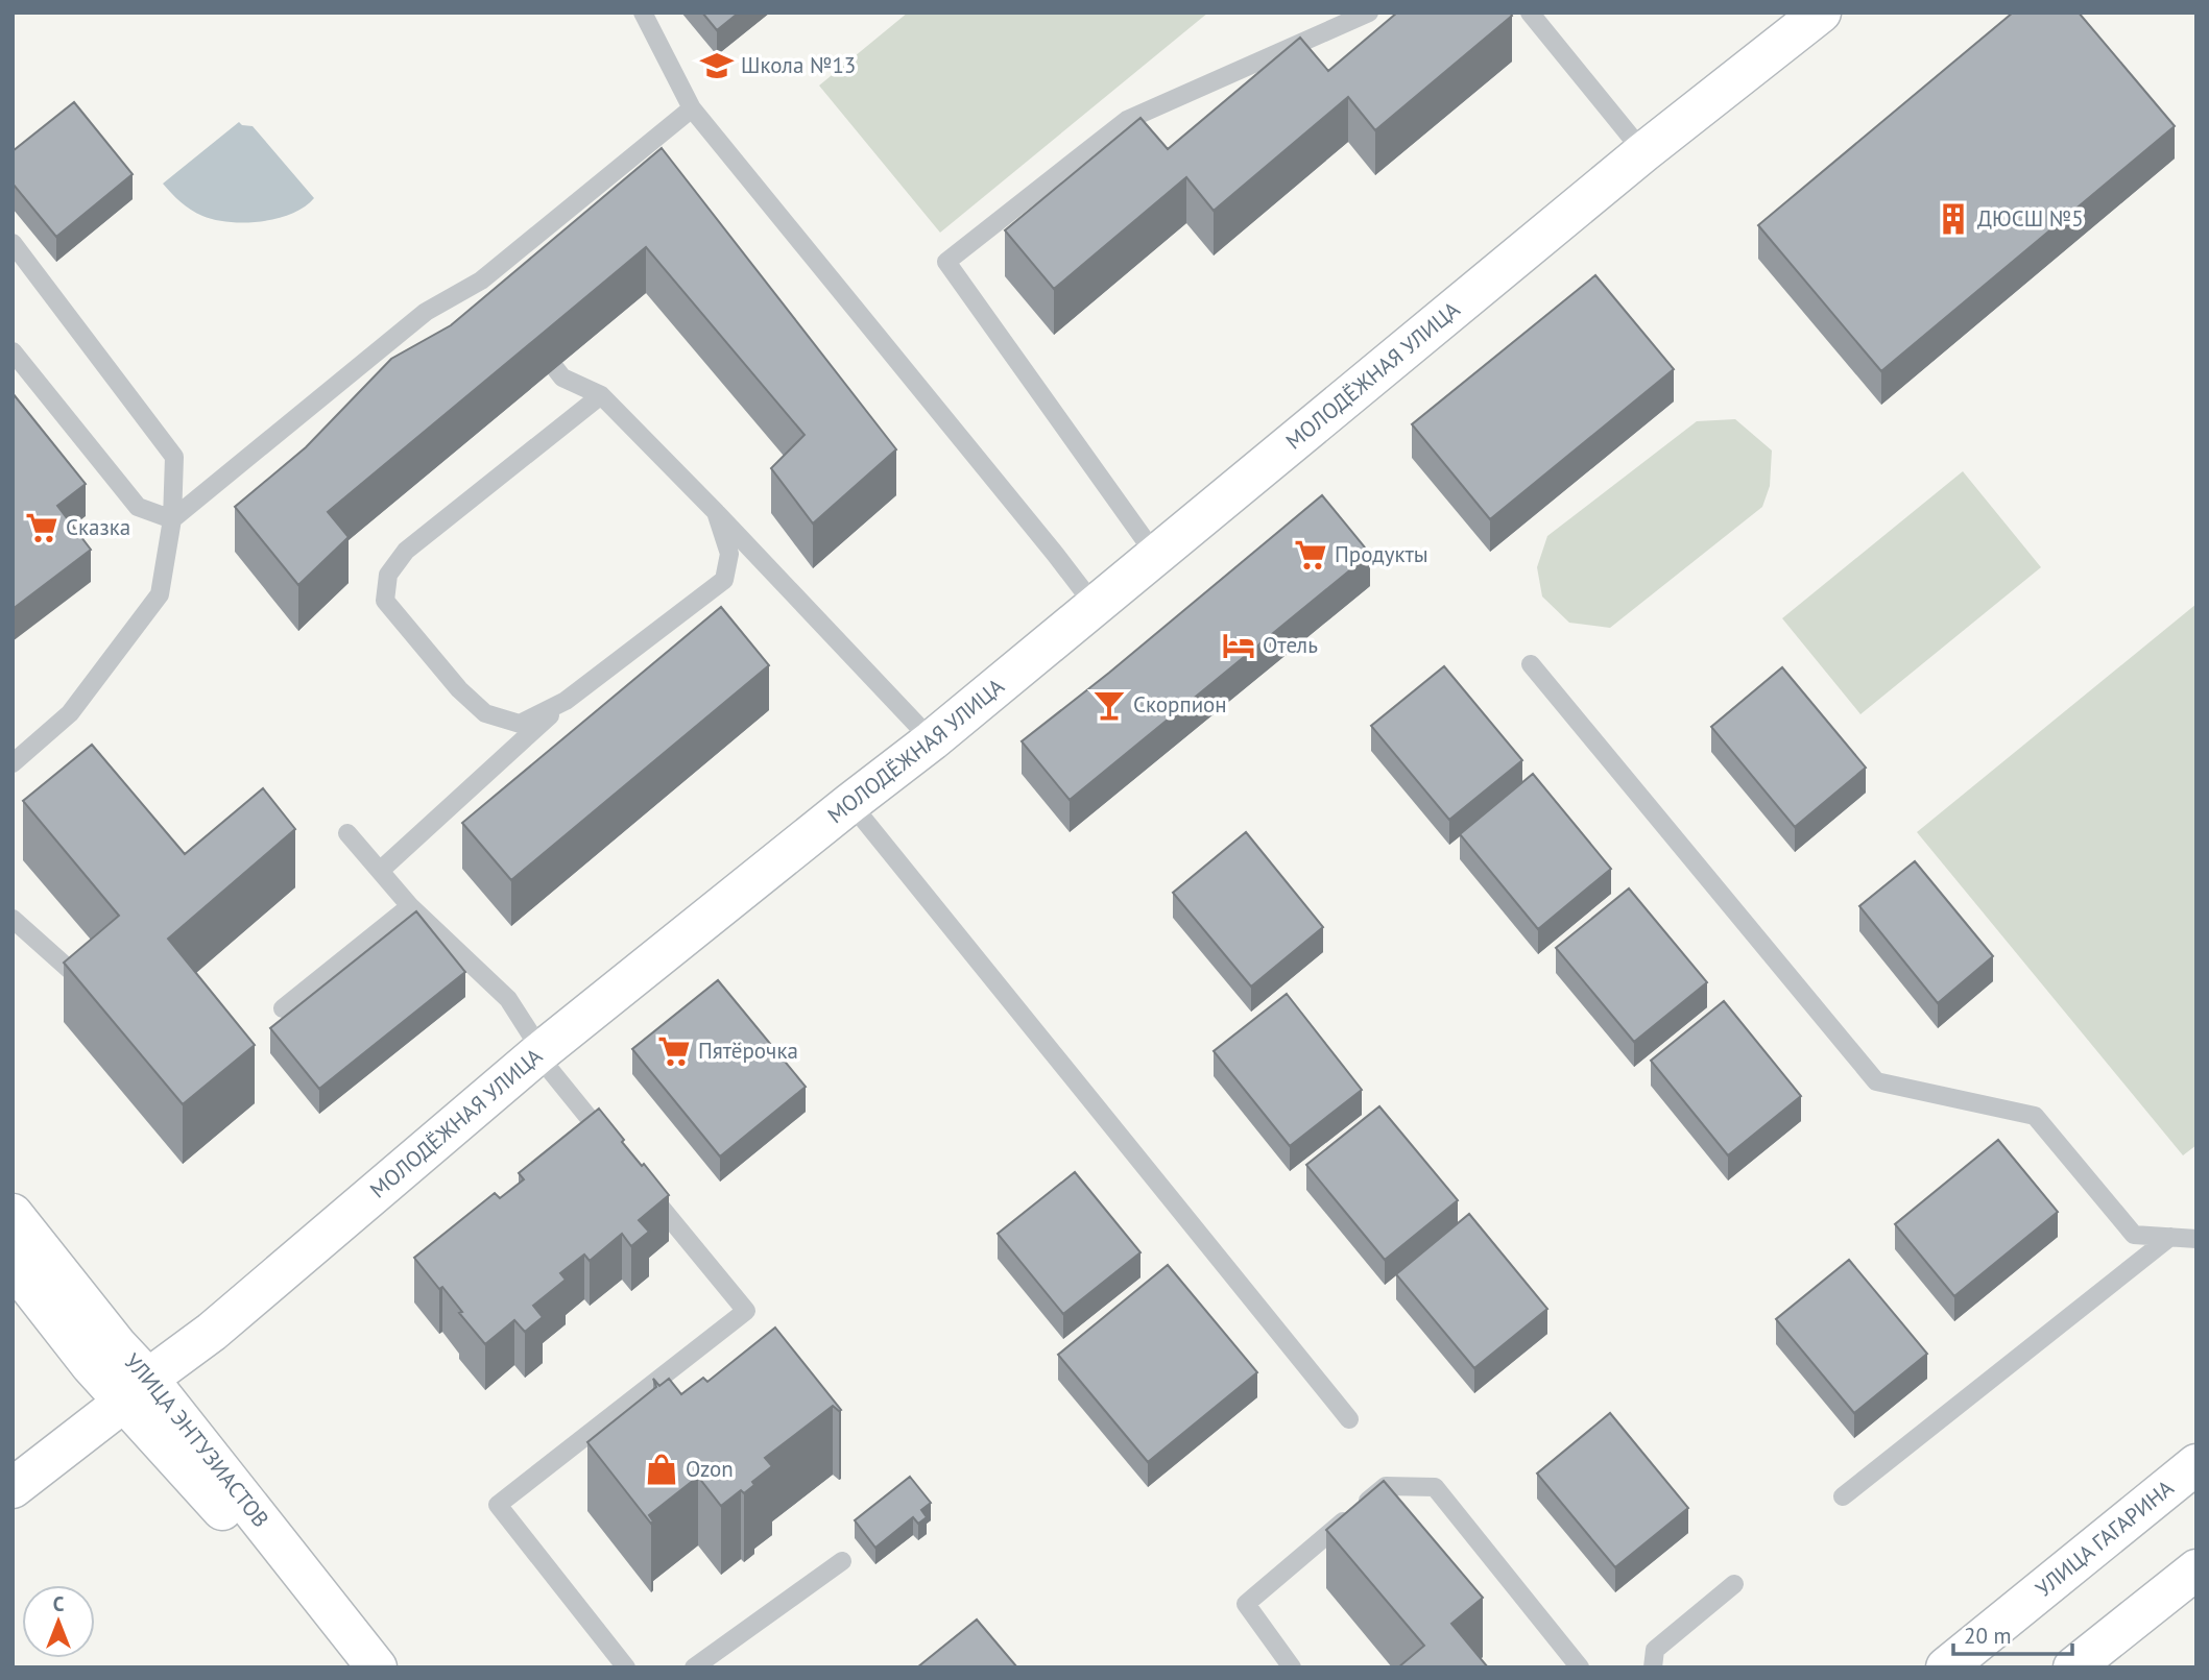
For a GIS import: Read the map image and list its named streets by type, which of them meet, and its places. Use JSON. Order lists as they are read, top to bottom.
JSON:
{
  "streets": {
    "street": ["МОЛОДЁЖНАЯ УЛИЦА", "УЛИЦА ЭНТУЗИАСТОВ", "УЛИЦА ГАГАРИНА"]
  },
  "crossings": [
    ["МОЛОДЁЖНАЯ УЛИЦА", "УЛИЦА ЭНТУЗИАСТОВ"]
  ],
  "places": {
    "school or university": ["Школа №13"],
    "building": ["ДЮСШ №5"],
    "supermarket": ["Сказка", "Продукты", "Пятёрочка"],
    "hotel": ["Отель"],
    "bar": ["Скорпион"],
    "shop": ["Ozon"]
  },
  "scale_bar": "20 m",
  "north": "top"
}
